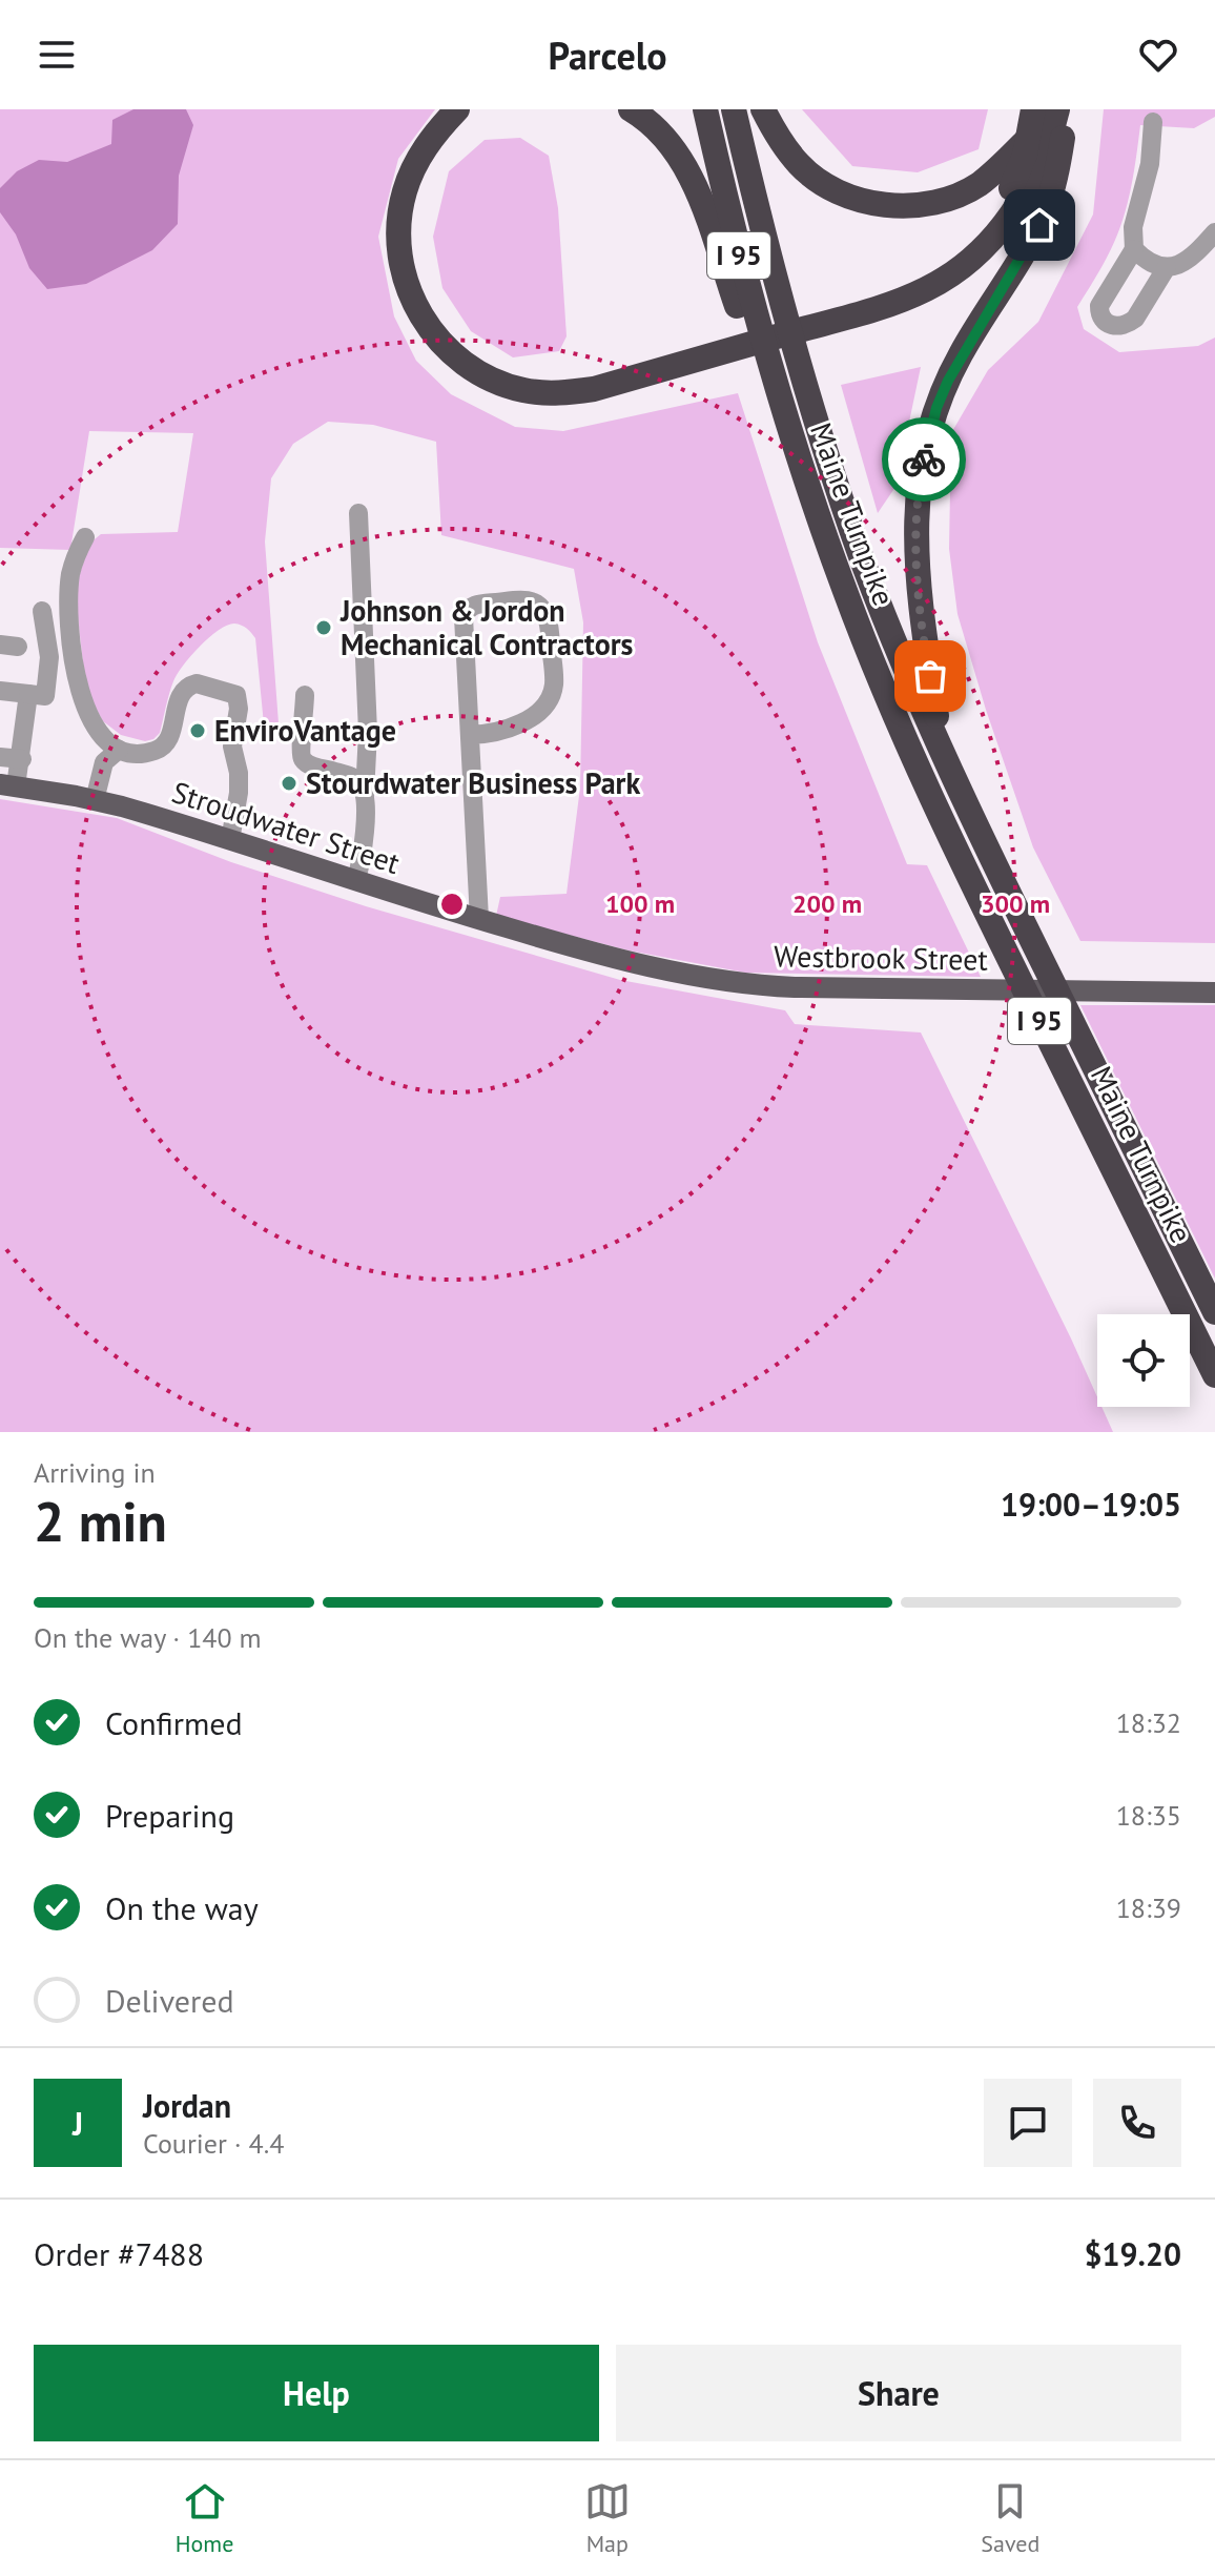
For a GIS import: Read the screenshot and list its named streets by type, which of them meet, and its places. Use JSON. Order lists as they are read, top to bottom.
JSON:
{
  "streets": {
    "highway": ["I 95", "Maine Turnpike"],
    "main road": ["Stroudwater Street", "Westbrook Street"]
  },
  "crossings": [
    ["Stroudwater Street", "Westbrook Street"]
  ],
  "places": ["Johnson & Jordon Mechanical Contractors", "EnviroVantage", "Stourdwater Business Park"],
  "page": {
    "header": "Parcelo",
    "heading": ["2 min", "Arriving in", "19:00–19:05"],
    "panel": [
      "Jordan",
      "Courier · 4.4",
      "Order #7488",
      "$19.20"
    ],
    "bar": "On the way · 140 m",
    "list": [
      ["Confirmed", "18:32"],
      ["Preparing", "18:35"],
      ["On the way", "18:39"],
      "Delivered"
    ],
    "round": "J",
    "buttons": ["Help", "Share"],
    "tabs": ["Home", "Map", "Saved"]
  },
  "rings": ["100 m", "200 m", "300 m"]
}
